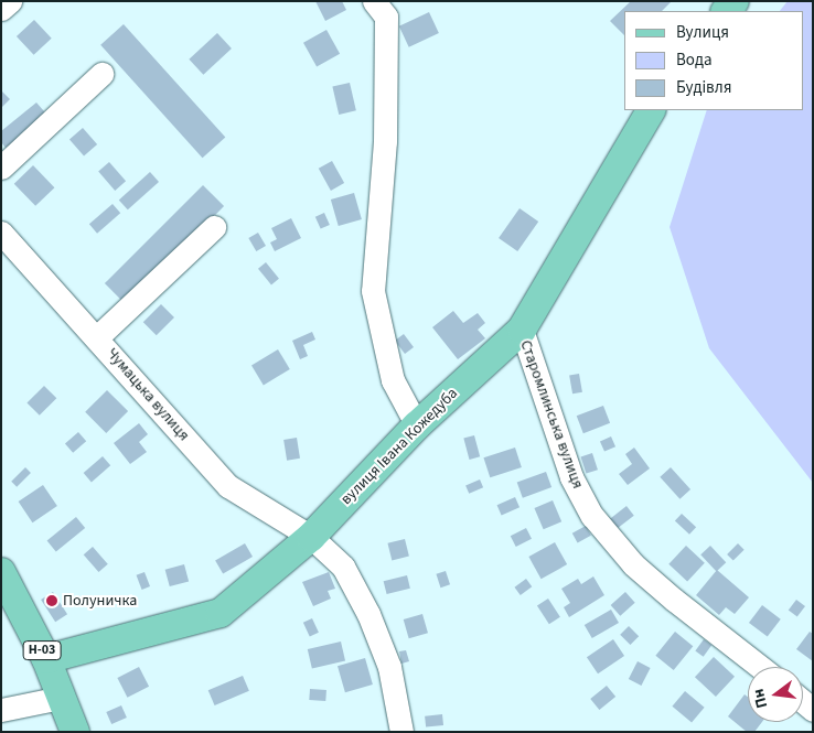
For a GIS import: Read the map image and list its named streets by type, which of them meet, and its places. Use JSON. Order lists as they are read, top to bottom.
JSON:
{
  "streets": {
    "main road": ["вулиця Івана Кожедуба", "Н-03"],
    "street": ["Чумацька вулиця", "Старомлинська вулиця"]
  },
  "crossings": [
    ["Чумацька вулиця", "вулиця Івана Кожедуба"],
    ["Старомлинська вулиця", "вулиця Івана Кожедуба"],
    ["вулиця Івана Кожедуба", "Н-03"]
  ],
  "places": ["Полуничка"],
  "legend": ["Вулиця", "Вода", "Будівля"],
  "north": "left"
}
